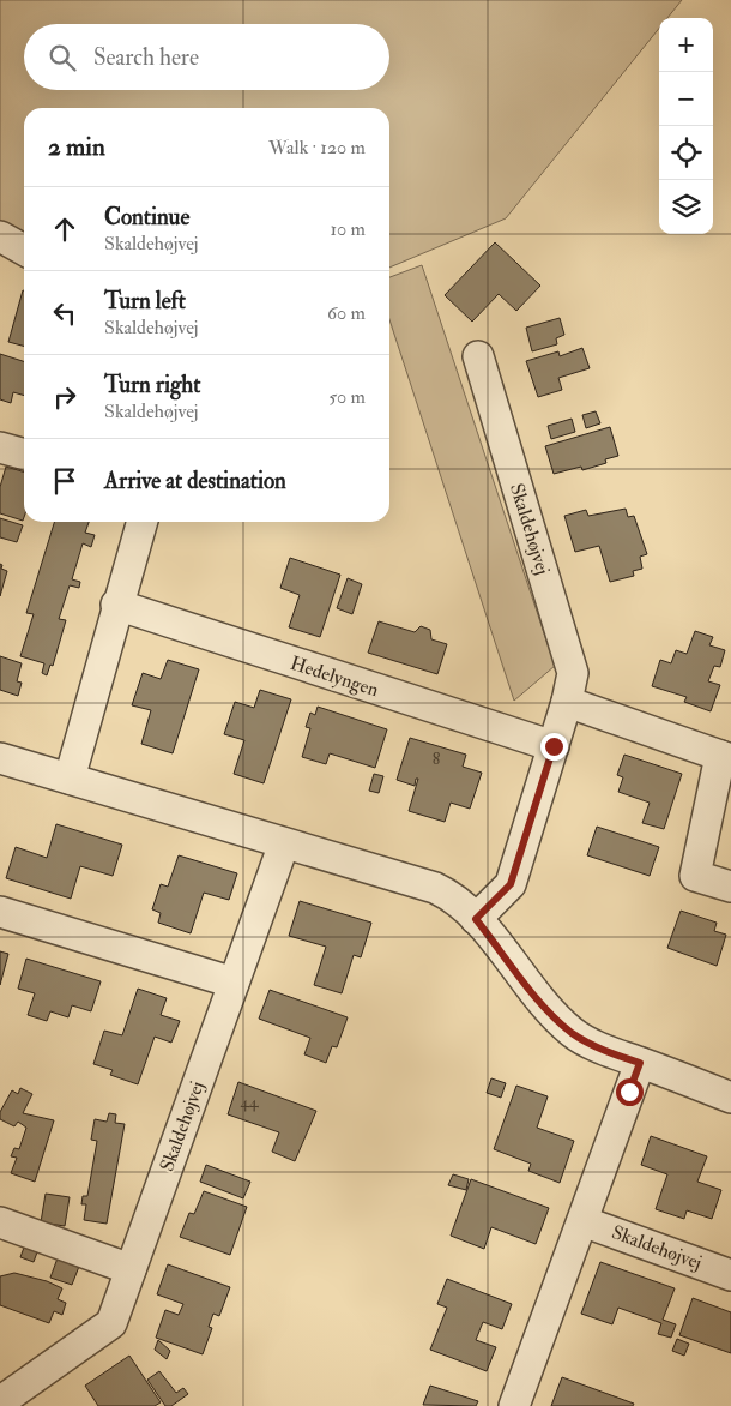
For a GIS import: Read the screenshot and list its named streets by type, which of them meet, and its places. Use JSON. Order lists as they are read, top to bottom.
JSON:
{
  "streets": {
    "street": ["Skaldehøjvej", "Hedelyngen"]
  },
  "crossings": [
    ["Skaldehøjvej", "Hedelyngen"]
  ],
  "house_numbers": ["8", "44"],
  "page": {
    "map_buttons": ["+", "−"],
    "search": "Search here",
    "heading": ["2 min", "Walk · 120 m"],
    "list": [
      ["Continue", "Skaldehøjvej", "10 m"],
      ["Turn left", "Skaldehøjvej", "60 m"],
      ["Turn right", "Skaldehøjvej", "50 m"],
      "Arrive at destination"
    ]
  }
}
